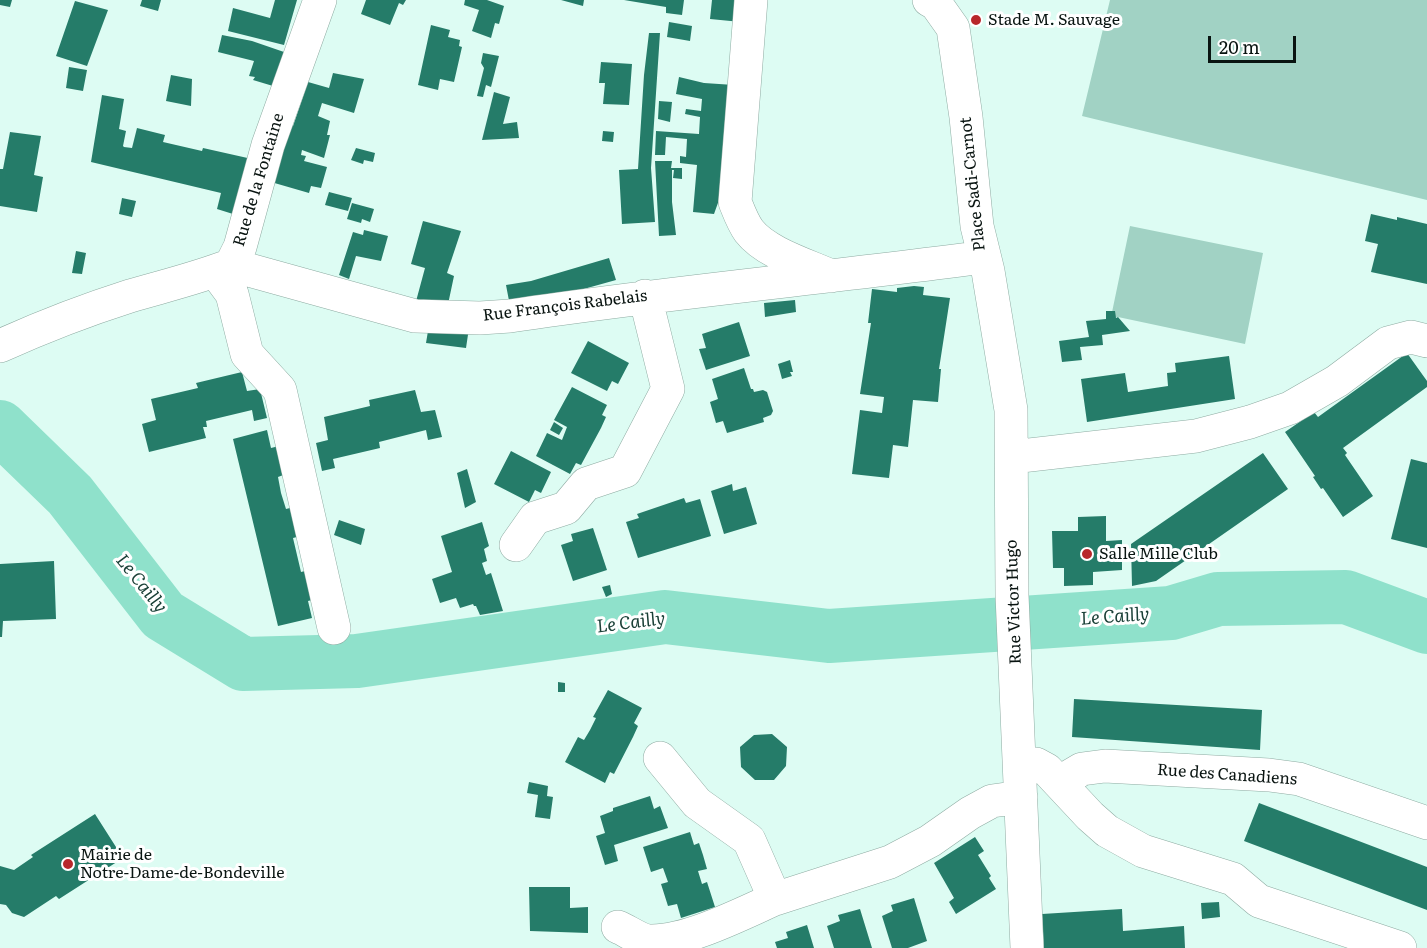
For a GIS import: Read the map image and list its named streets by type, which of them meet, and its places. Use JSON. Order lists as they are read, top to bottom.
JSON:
{
  "streets": {
    "street": [
      "Rue de la Fontaine",
      "Place Sadi-Carnot",
      "Rue François Rabelais",
      "Rue Victor Hugo",
      "Rue des Canadiens"
    ]
  },
  "crossings": [
    ["Rue de la Fontaine", "Rue François Rabelais"],
    ["Place Sadi-Carnot", "Rue François Rabelais"],
    ["Place Sadi-Carnot", "Rue Victor Hugo"]
  ],
  "water": ["Le Cailly"],
  "places": ["Stade M. Sauvage", "Salle Mille Club", "Mairie de Notre-Dame-de-Bondeville"],
  "scale_bar": "20 m"
}
